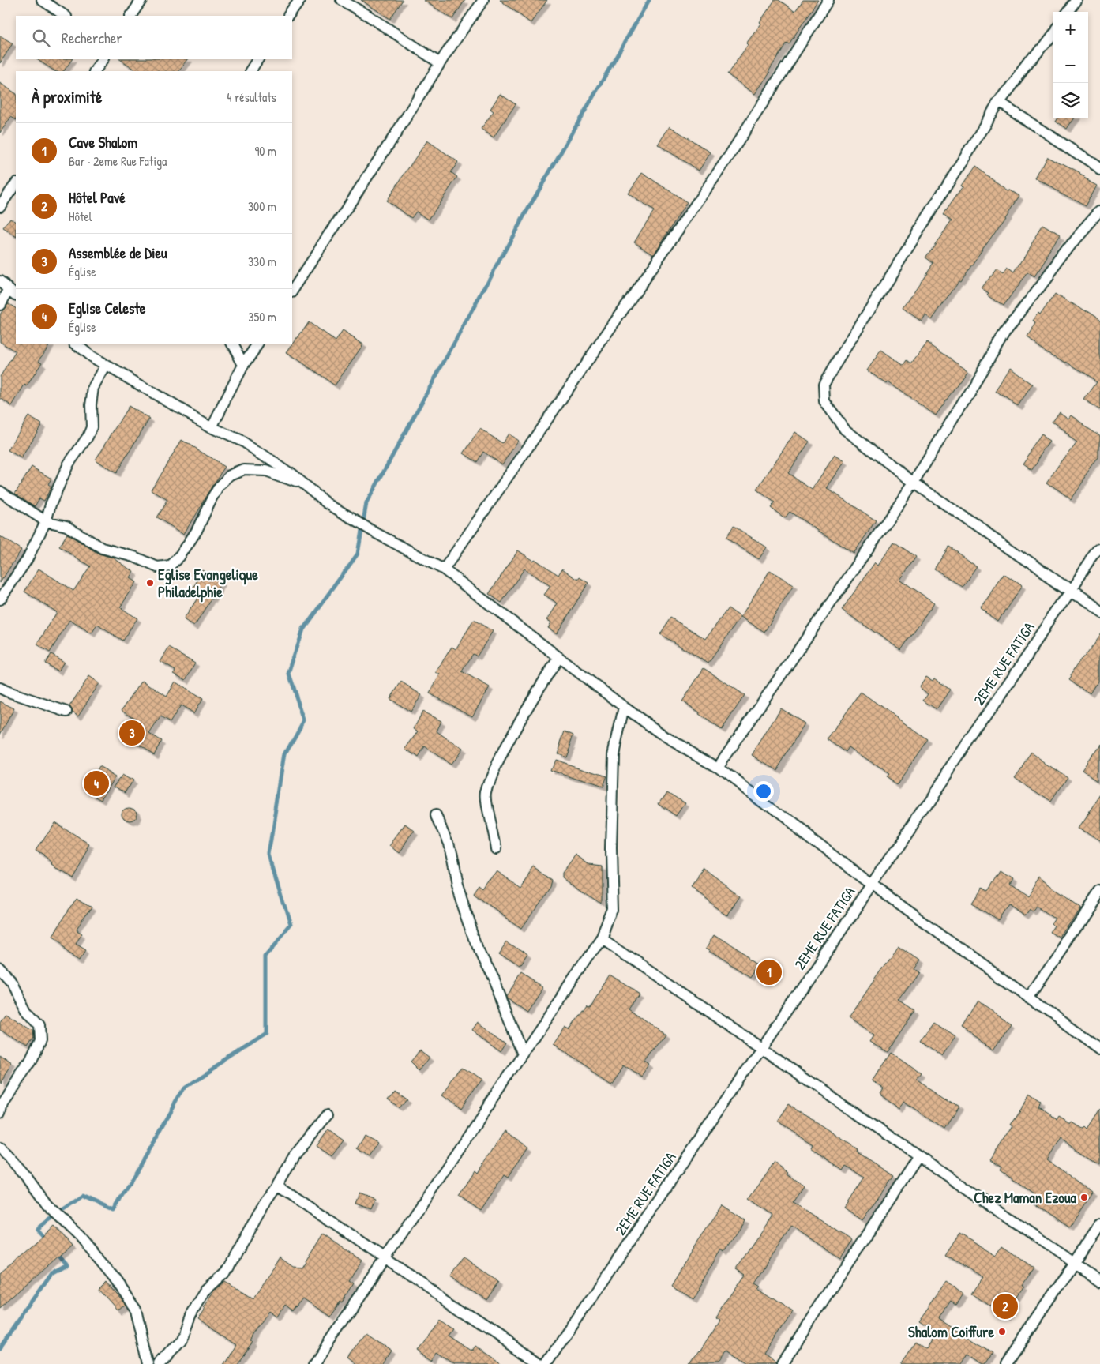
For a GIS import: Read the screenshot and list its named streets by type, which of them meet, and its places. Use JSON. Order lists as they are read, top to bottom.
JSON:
{
  "streets": {
    "street": ["2EME RUE FATIGA"]
  },
  "places": ["Eglise Evangelique Philadelphie", "Chez Maman Ezoua", "Shalom Coiffure"],
  "page": {
    "map_buttons": ["+", "−"],
    "search": "Rechercher",
    "heading": ["À proximité", "4 résultats"],
    "list": [
      {
        "mark": "1",
        "name": "Cave Shalom",
        "note": "Bar · 2eme Rue Fatiga",
        "value": "90 m"
      },
      {
        "mark": "2",
        "name": "Hôtel Pavé",
        "note": "Hôtel",
        "value": "300 m"
      },
      {
        "mark": "3",
        "name": "Assemblée de Dieu",
        "note": "Église",
        "value": "330 m"
      },
      {
        "mark": "4",
        "name": "Eglise Celeste",
        "note": "Église",
        "value": "350 m"
      }
    ],
    "pins": [
      "3",
      "4",
      "1",
      "2"
    ]
  }
}
